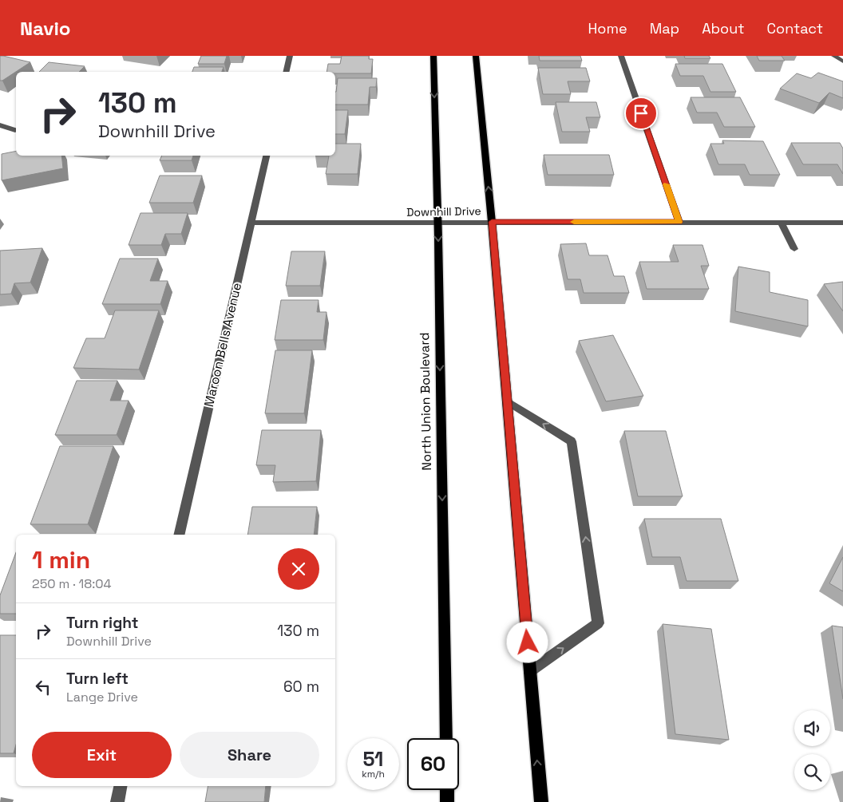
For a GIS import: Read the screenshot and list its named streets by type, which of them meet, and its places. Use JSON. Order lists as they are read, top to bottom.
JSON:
{
  "streets": {
    "main road": ["North Union Boulevard"],
    "street": ["Downhill Drive", "Maroon Bells Avenue"]
  },
  "crossings": [
    ["Downhill Drive", "Maroon Bells Avenue"],
    ["Downhill Drive", "North Union Boulevard"]
  ],
  "page": {
    "header": "Navio",
    "nav": [
      "Home",
      "Map",
      "About",
      "Contact"
    ],
    "turn": ["130 m", "Downhill Drive"],
    "heading": ["1 min", "250 m · 18:04"],
    "list": [
      {
        "name": "Turn right",
        "note": "Downhill Drive",
        "value": "130 m"
      },
      {
        "name": "Turn left",
        "note": "Lange Drive",
        "value": "60 m"
      }
    ],
    "buttons": ["Exit", "Share"],
    "speed": "51 km/h",
    "limit": "60"
  }
}
